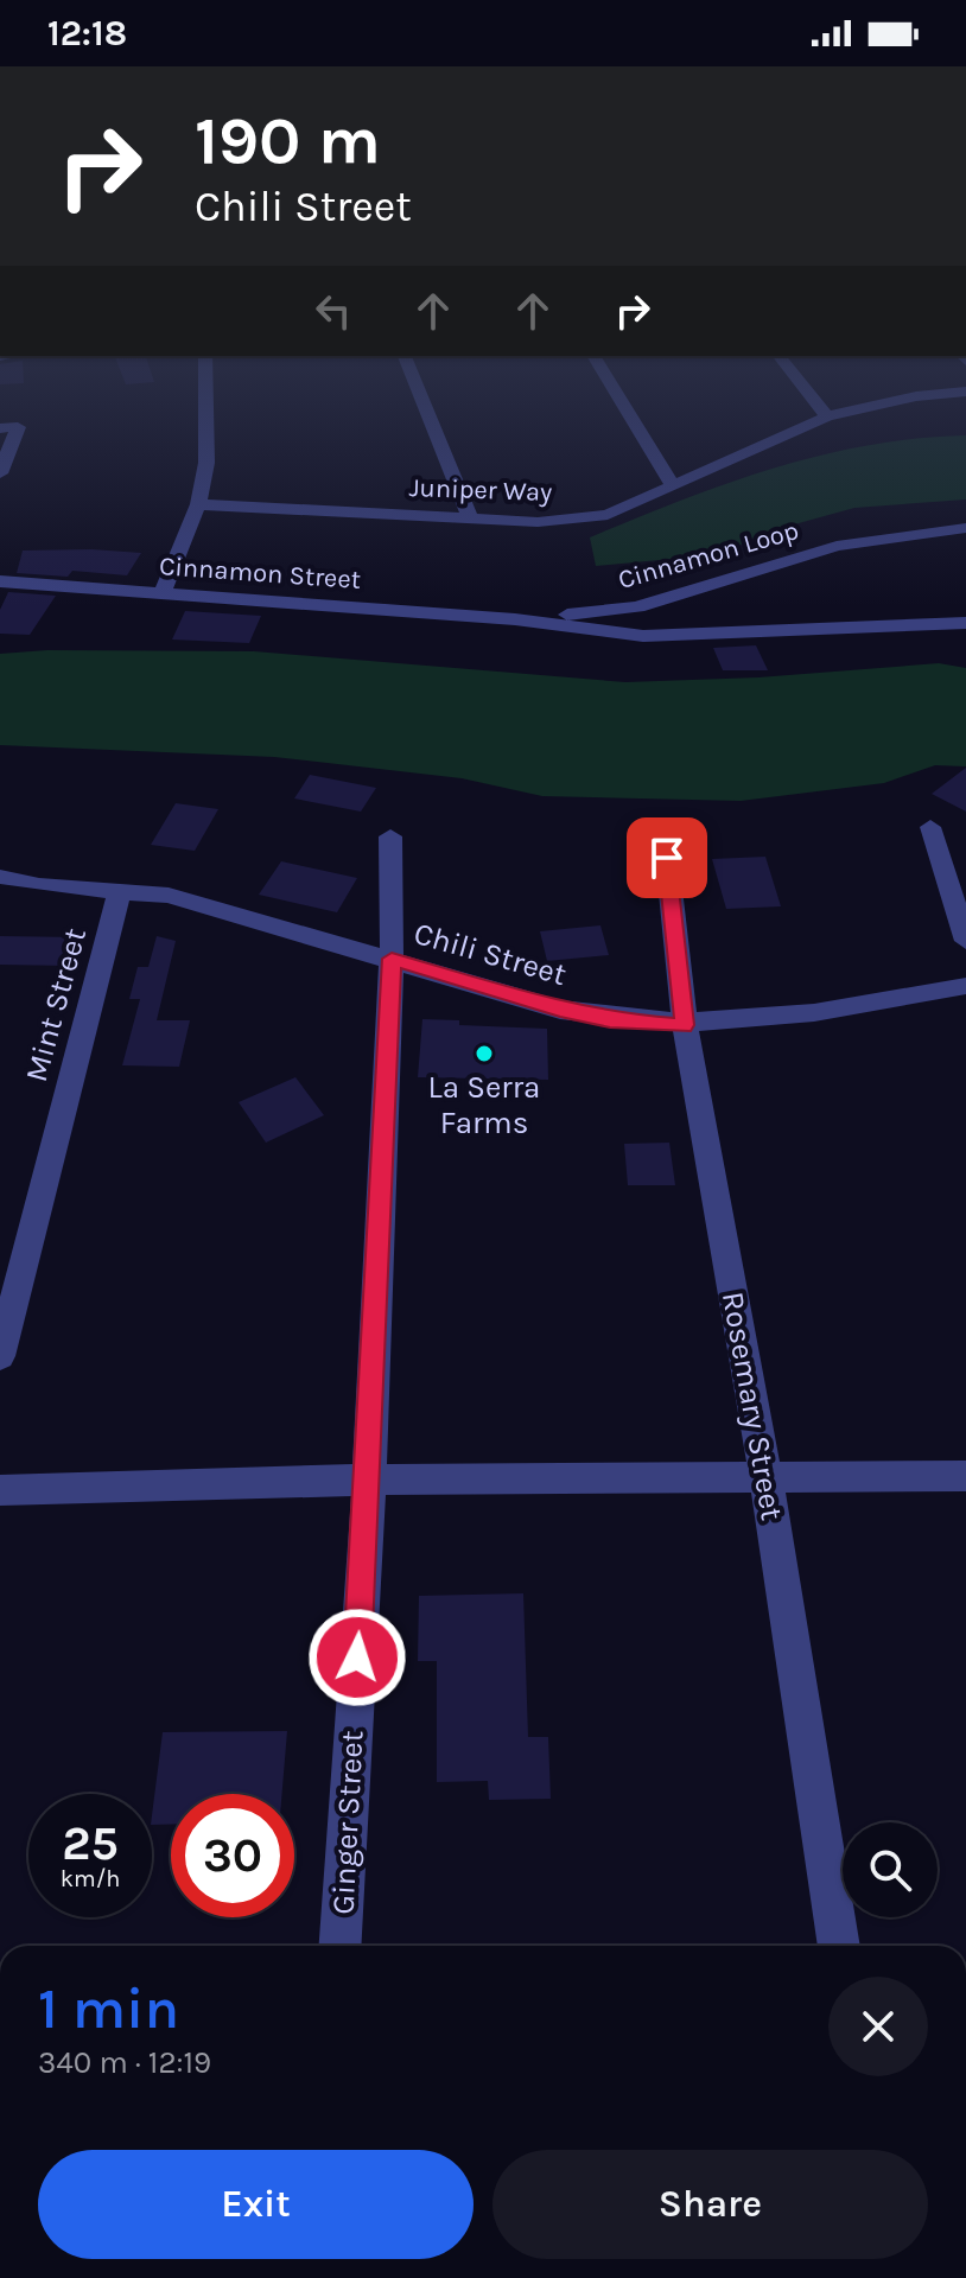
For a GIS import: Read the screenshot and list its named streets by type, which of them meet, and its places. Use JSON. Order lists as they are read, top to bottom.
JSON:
{
  "streets": {
    "street": [
      "Juniper Way",
      "Cinnamon Loop",
      "Cinnamon Street",
      "Chili Street",
      "Mint Street",
      "Rosemary Street",
      "Ginger Street"
    ]
  },
  "crossings": [
    ["Cinnamon Loop", "Cinnamon Street"],
    ["Chili Street", "Mint Street"],
    ["Chili Street", "Rosemary Street"],
    ["Chili Street", "Ginger Street"]
  ],
  "places": ["La Serra Farms"],
  "page": {
    "status": "12:18",
    "turn": ["190 m", "Chili Street"],
    "speed": "25 km/h",
    "limit": "30",
    "heading": ["1 min", "340 m · 12:19"],
    "buttons": ["Exit", "Share"]
  }
}
